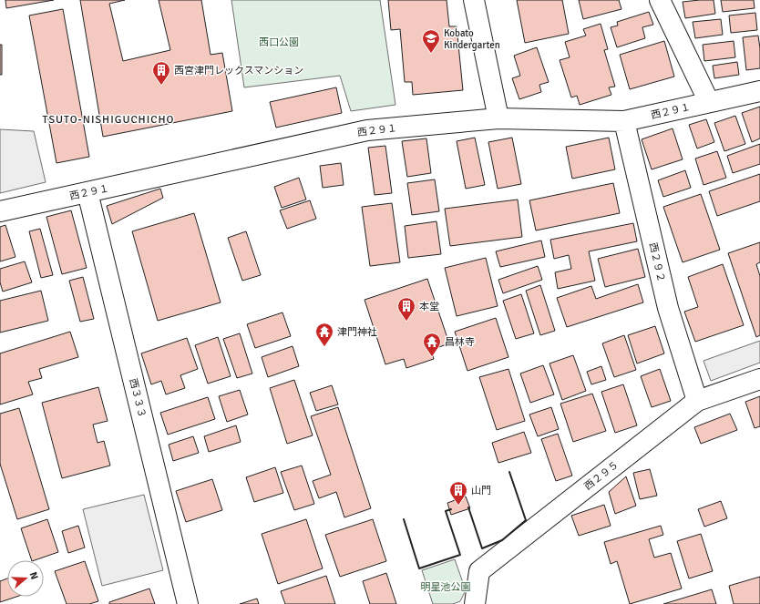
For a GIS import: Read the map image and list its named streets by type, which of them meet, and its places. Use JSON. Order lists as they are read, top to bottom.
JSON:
{
  "streets": {
    "street": [
      "西２９１",
      "西２９２",
      "西３３３",
      "西２９５"
    ]
  },
  "crossings": [
    ["西２９１", "西２９２"],
    ["西２９１", "西３３３"],
    ["西２９２", "西２９５"]
  ],
  "districts": ["TSUTO-NISHIGUCHICHO"],
  "parks": ["西口公園", "明星池公園"],
  "places": {
    "school or university": ["Kobato Kindergarten"],
    "building": ["西宮津門レックスマンション", "本堂", "山門"],
    "temple": ["津門神社", "昌林寺"]
  },
  "north": "right"
}
